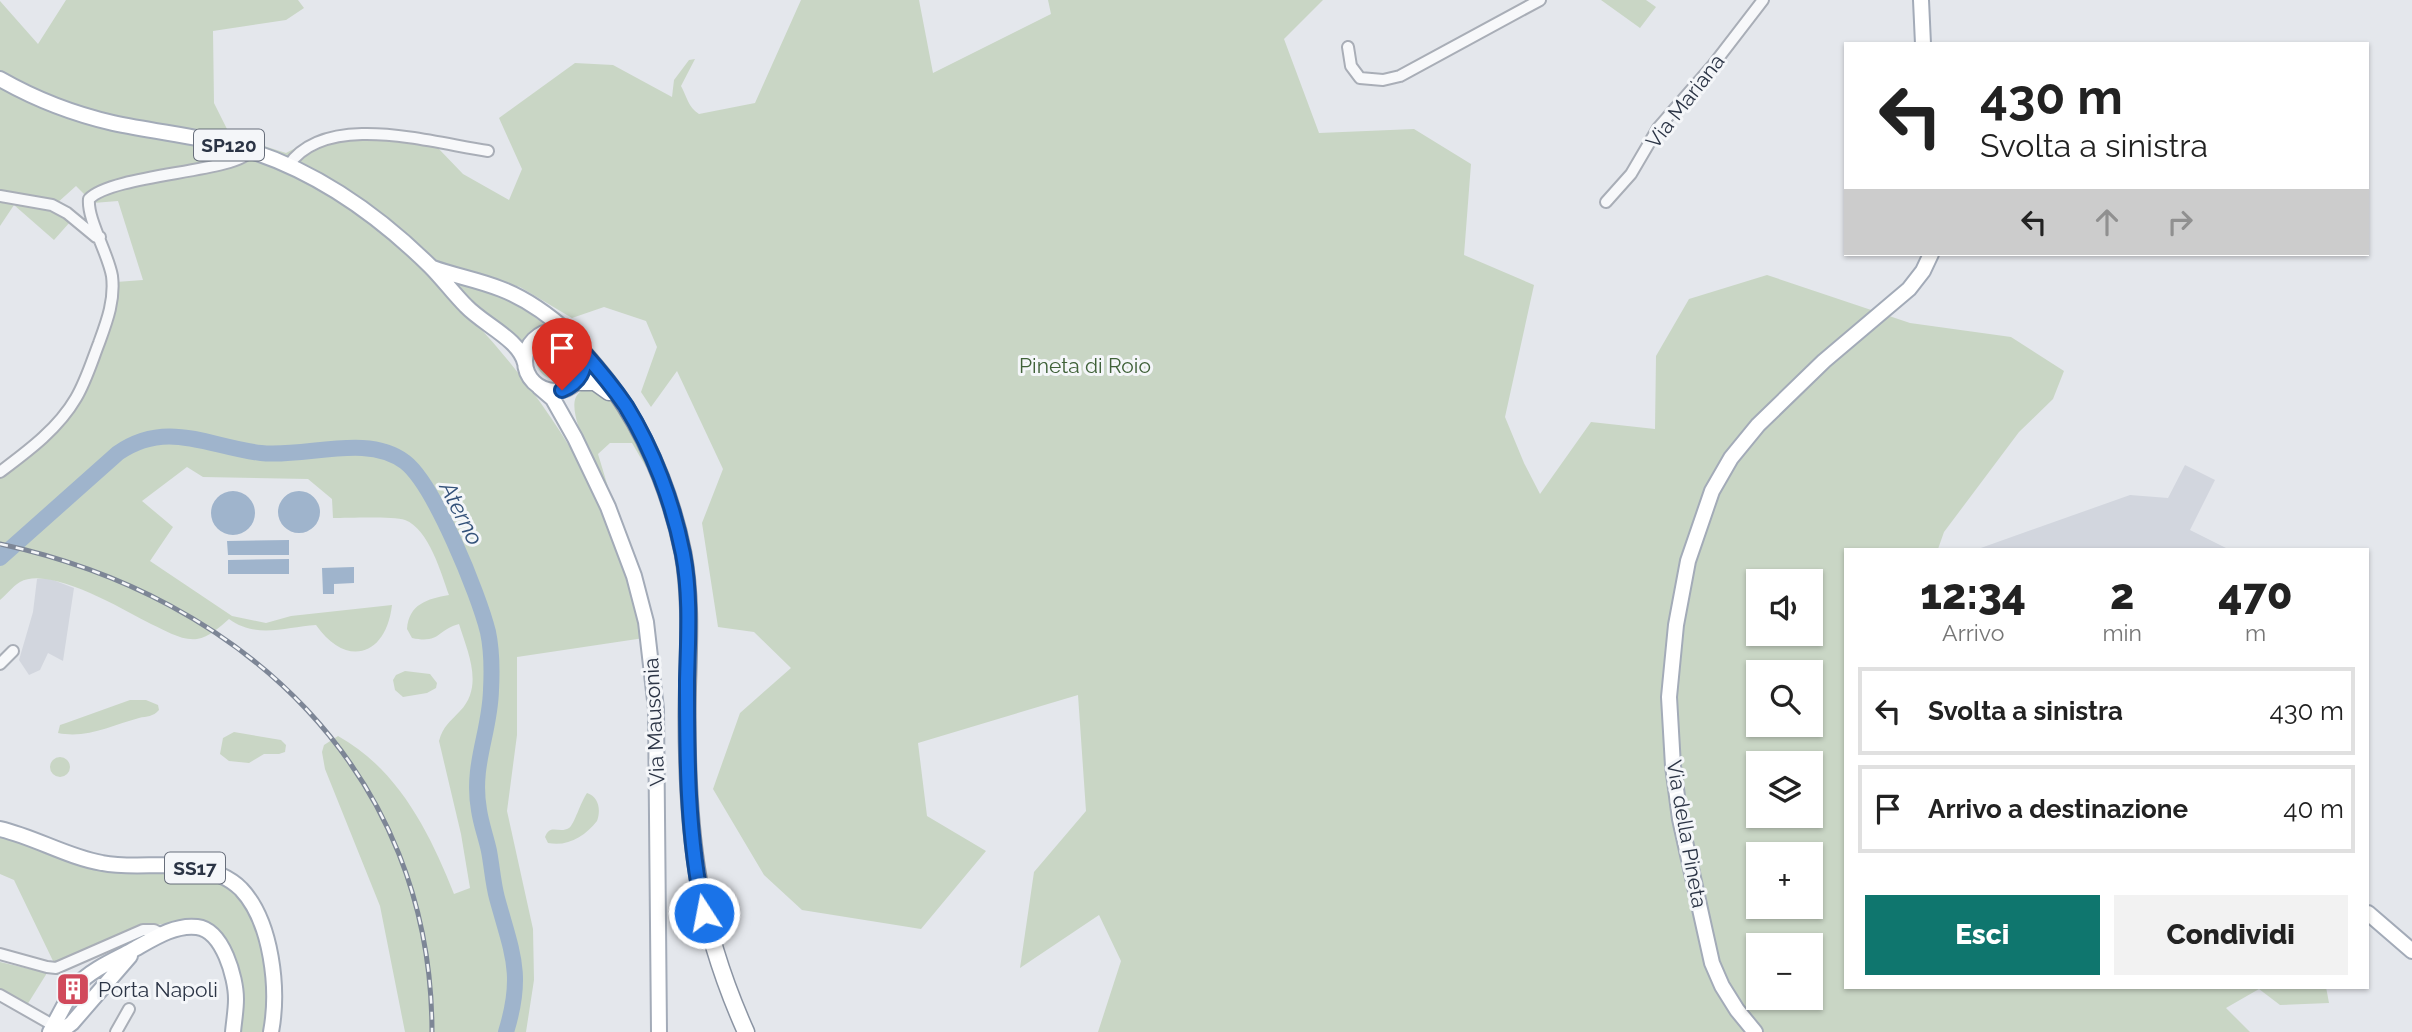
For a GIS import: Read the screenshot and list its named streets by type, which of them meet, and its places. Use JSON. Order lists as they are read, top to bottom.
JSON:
{
  "streets": {
    "main road": [
      "SP120",
      "Via Mausonia",
      "Via della Pineta",
      "SS17"
    ],
    "street": ["Via Mariana"]
  },
  "crossings": [
    ["SP120", "Via Mausonia"]
  ],
  "water": ["Aterno"],
  "parks": ["Pineta di Roio"],
  "places": {
    "building": ["Porta Napoli"]
  },
  "page": {
    "turn": ["430 m", "Svolta a sinistra"],
    "eta": [
      "12:34",
      "Arrivo",
      "2",
      "min",
      "470",
      "m"
    ],
    "map_buttons": ["+", "−"],
    "list": [
      {
        "name": "Svolta a sinistra",
        "value": "430 m"
      },
      {
        "name": "Arrivo a destinazione",
        "value": "40 m"
      }
    ],
    "buttons": ["Esci", "Condividi"]
  }
}
